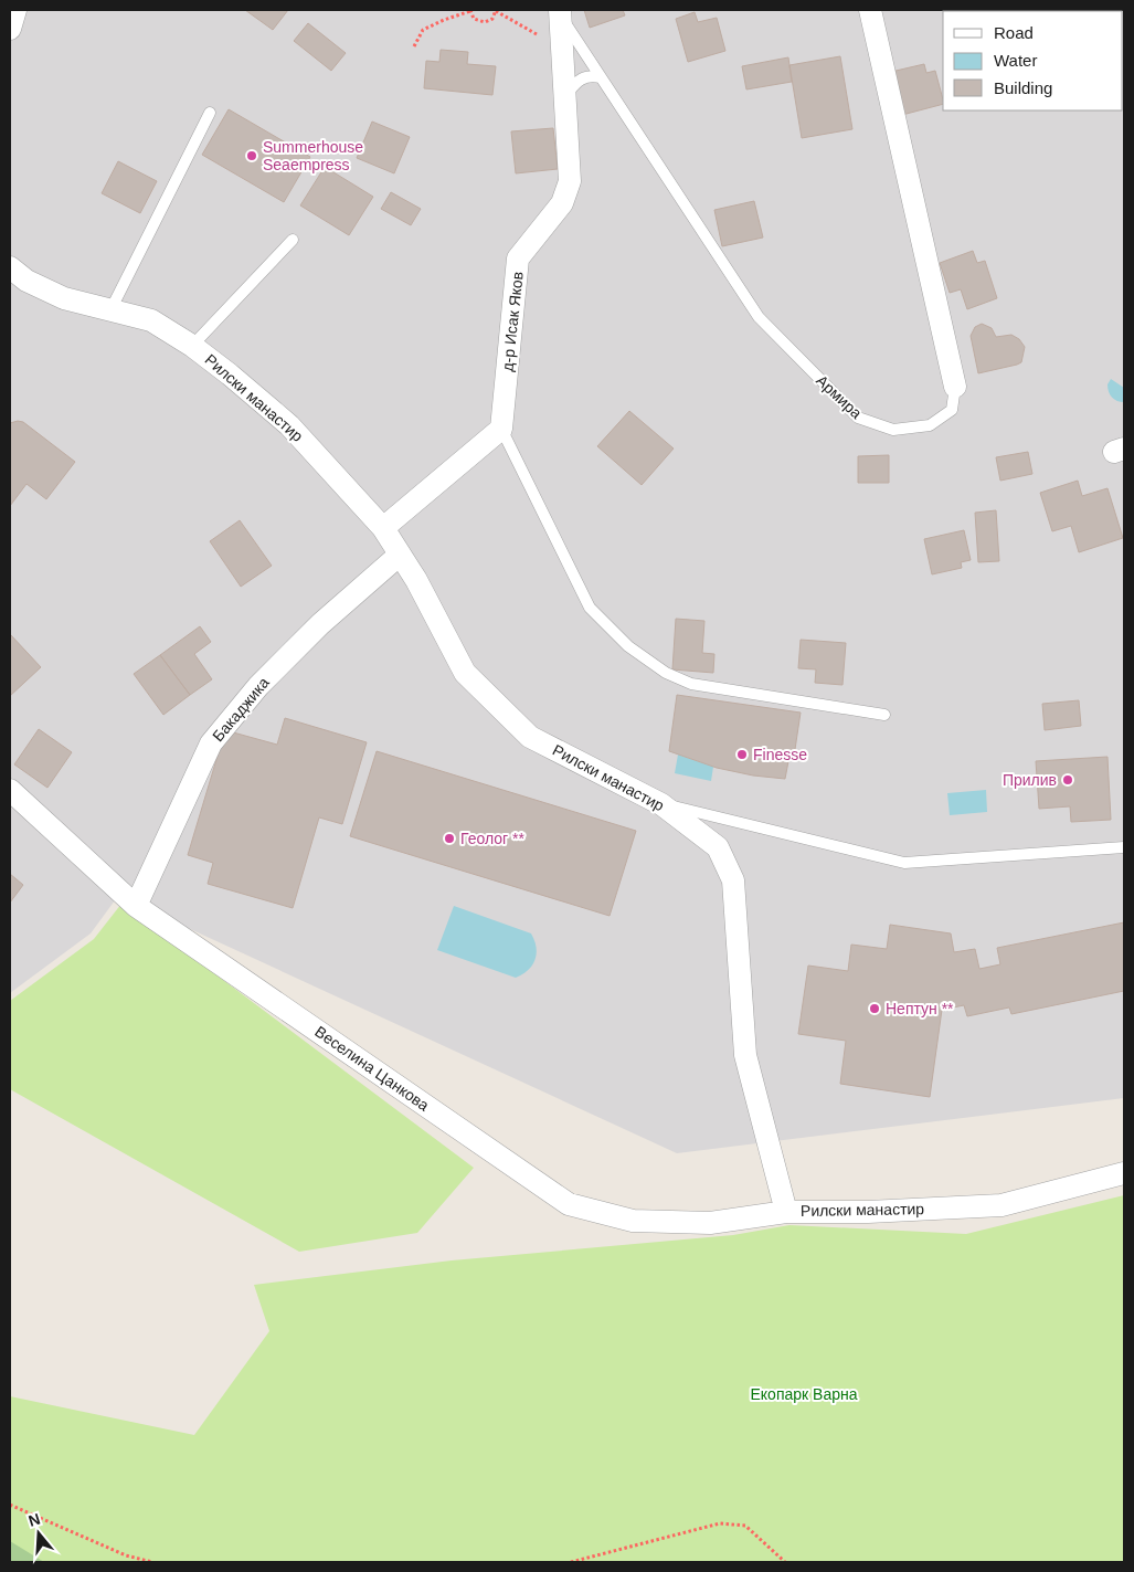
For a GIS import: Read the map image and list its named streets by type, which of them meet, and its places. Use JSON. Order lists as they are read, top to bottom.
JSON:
{
  "streets": {
    "street": [
      "д-р Исак Яков",
      "Армира",
      "Рилски манастир",
      "Бакаджика",
      "Веселина Цанкова"
    ]
  },
  "crossings": [
    ["д-р Исак Яков", "Армира"],
    ["Рилски манастир", "Бакаджика"],
    ["Рилски манастир", "Веселина Цанкова"],
    ["Бакаджика", "Веселина Цанкова"]
  ],
  "parks": ["Екопарк Варна"],
  "places": [
    "Summerhouse Seaempress",
    "Finesse",
    "Прилив",
    "Геолог **",
    "Нептун **"
  ],
  "legend": ["Road", "Water", "Building"],
  "north": "top"
}
